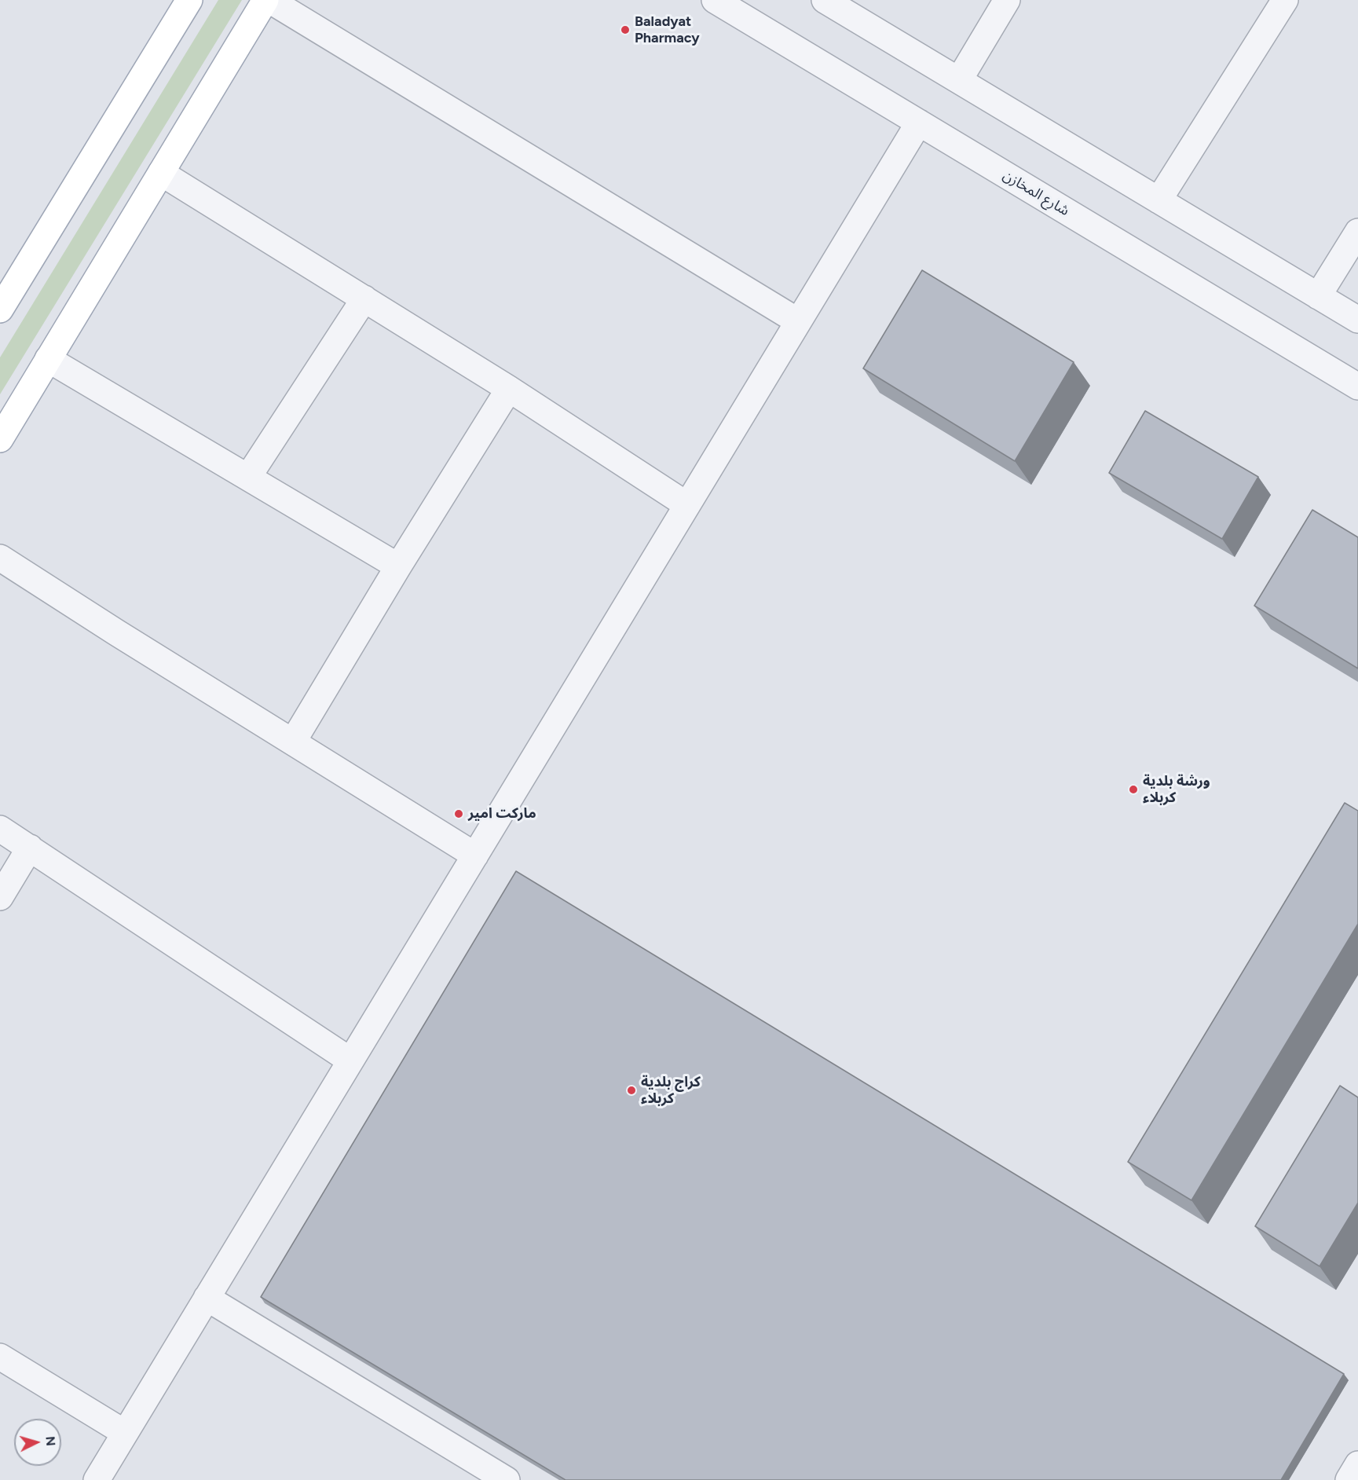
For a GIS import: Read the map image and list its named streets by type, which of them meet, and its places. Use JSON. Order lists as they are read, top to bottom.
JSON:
{
  "streets": {
    "street": ["شارع المخازن"]
  },
  "places": [
    "Baladyat Pharmacy",
    "ورشة بلدية كربلاء",
    "ماركت امير",
    "كراج بلدية كربلاء"
  ],
  "north": "right"
}
